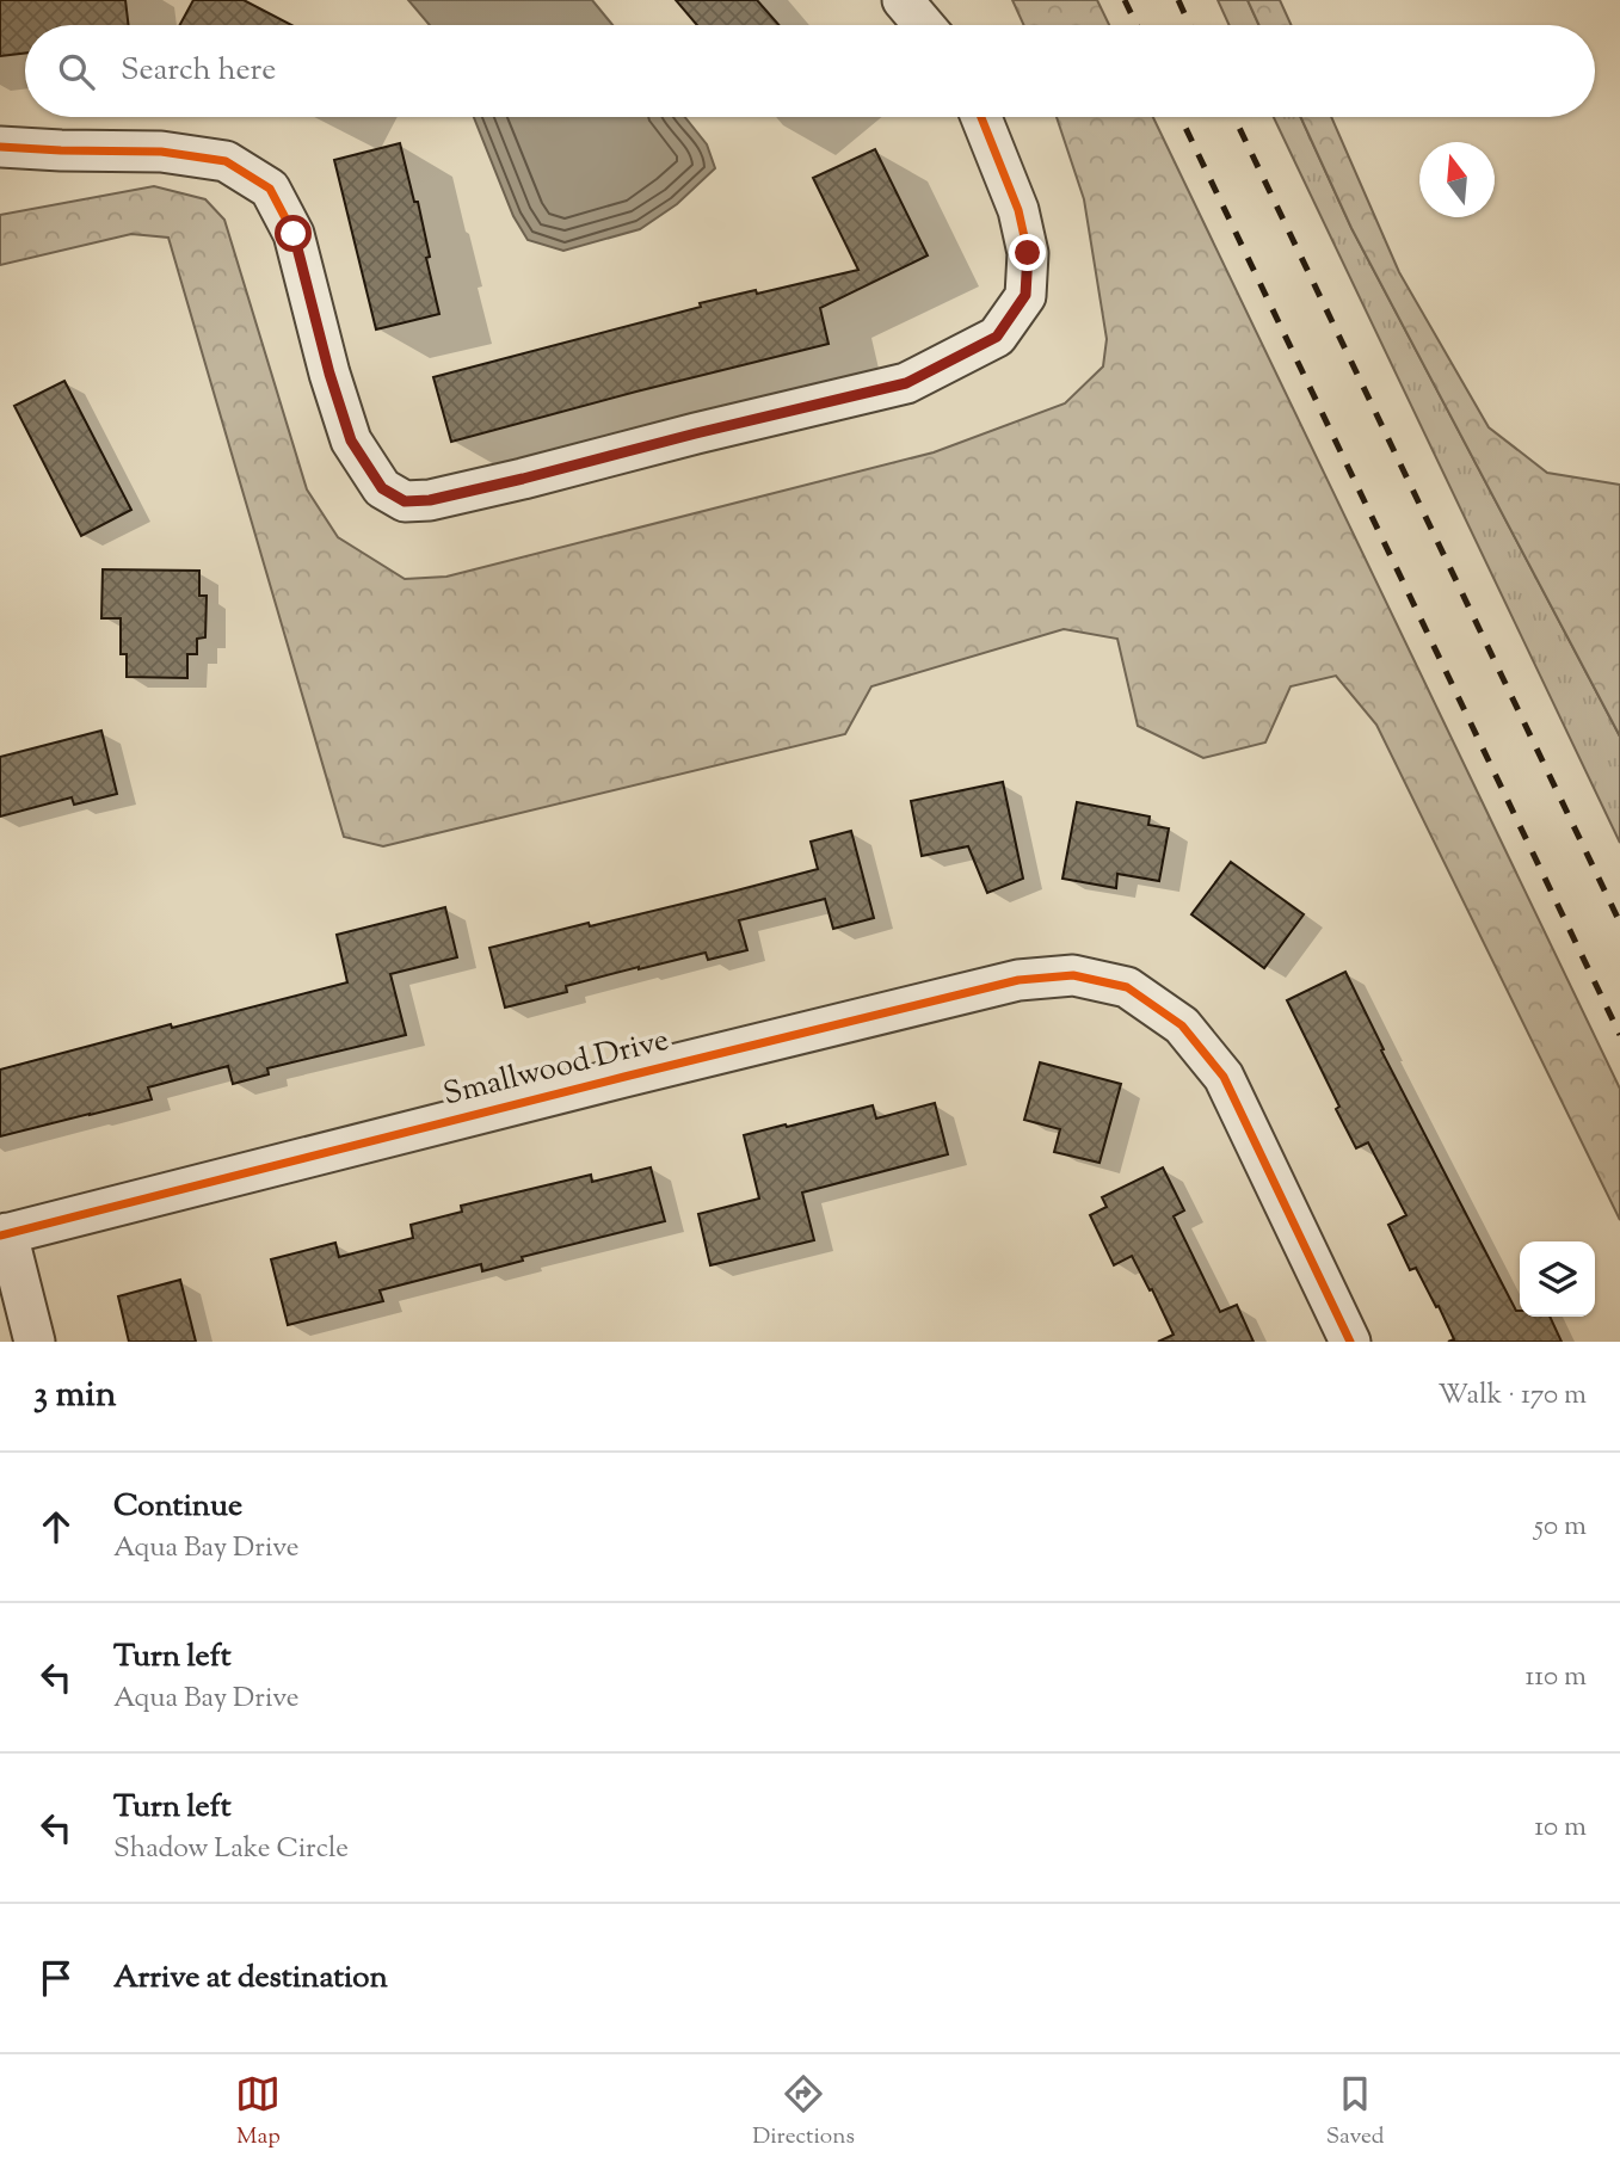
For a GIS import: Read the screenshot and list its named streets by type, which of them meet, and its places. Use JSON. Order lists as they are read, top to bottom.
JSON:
{
  "streets": {
    "street": ["Smallwood Drive"]
  },
  "north": "top",
  "page": {
    "search": "Search here",
    "heading": ["3 min", "Walk · 170 m"],
    "list": [
      ["Continue", "Aqua Bay Drive", "50 m"],
      ["Turn left", "Aqua Bay Drive", "110 m"],
      ["Turn left", "Shadow Lake Circle", "10 m"],
      "Arrive at destination"
    ],
    "nav": ["Map", "Directions", "Saved"]
  }
}
